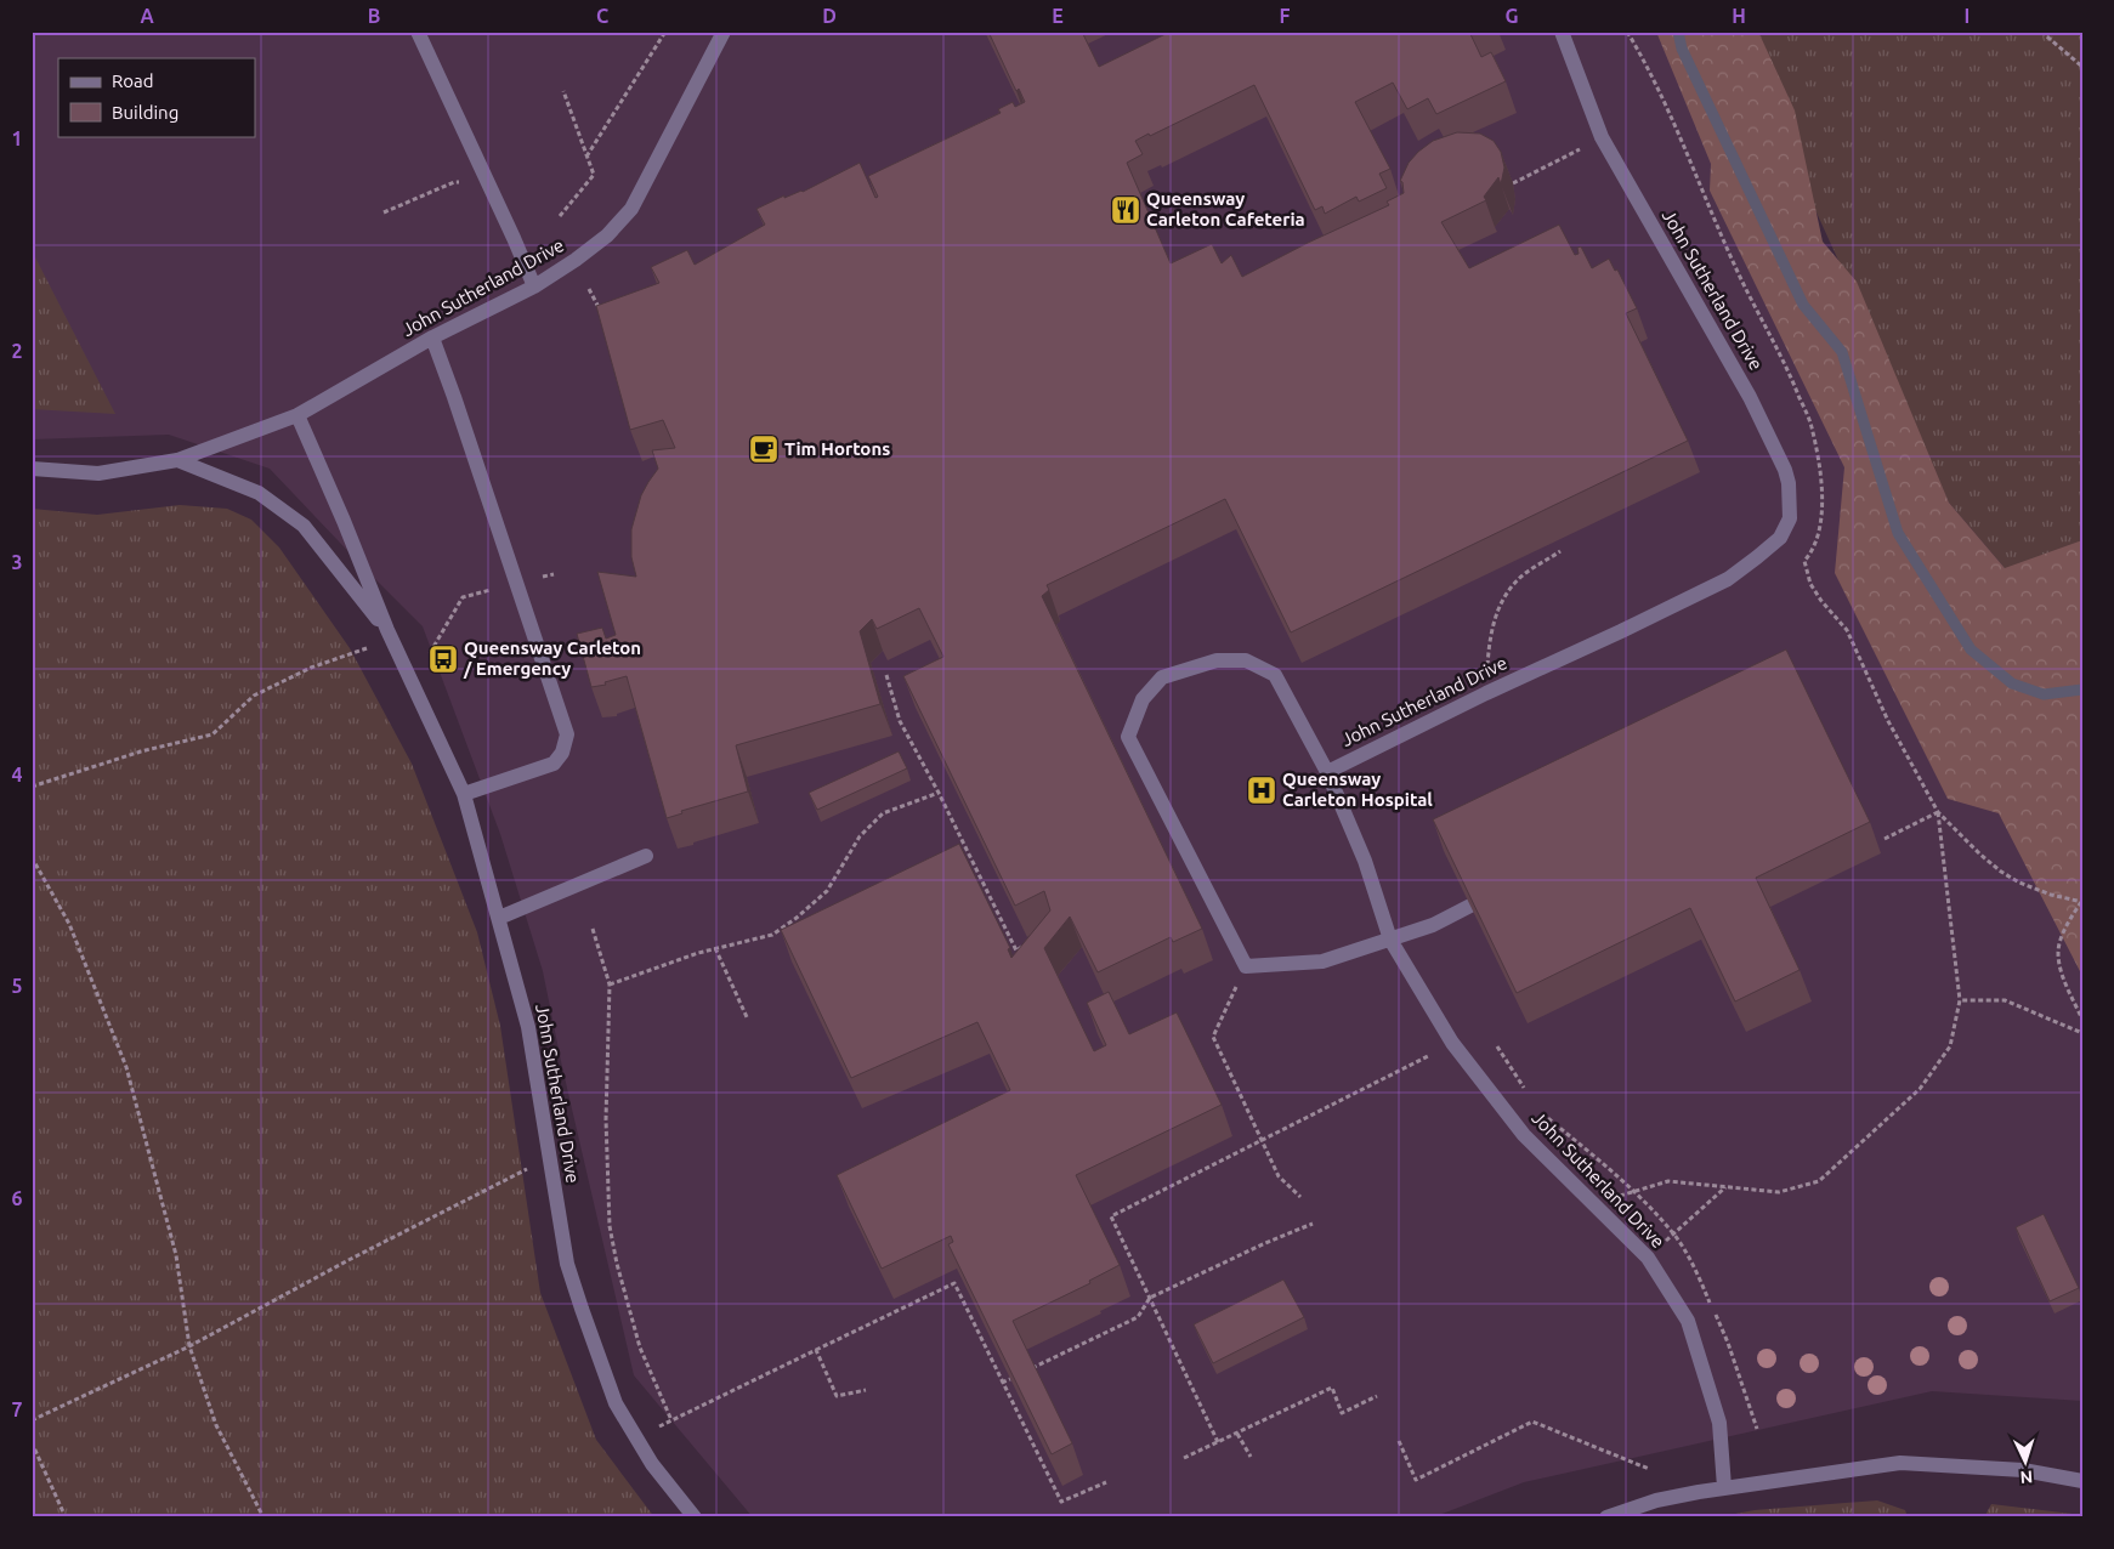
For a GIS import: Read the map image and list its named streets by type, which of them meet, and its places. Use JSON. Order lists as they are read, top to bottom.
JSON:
{
  "streets": {
    "street": ["John Sutherland Drive"]
  },
  "places": {
    "restaurant": ["Queensway Carleton Cafeteria"],
    "cafe": ["Tim Hortons"],
    "bus stop": ["Queensway Carleton / Emergency"],
    "hospital": ["Queensway Carleton Hospital"]
  },
  "legend": ["Road", "Building"],
  "north": "bottom",
  "grid": {
    "columns": [
      "A",
      "B",
      "C",
      "D",
      "E",
      "F",
      "G",
      "H",
      "I"
    ],
    "rows": [
      "1",
      "2",
      "3",
      "4",
      "5",
      "6",
      "7"
    ]
  }
}
